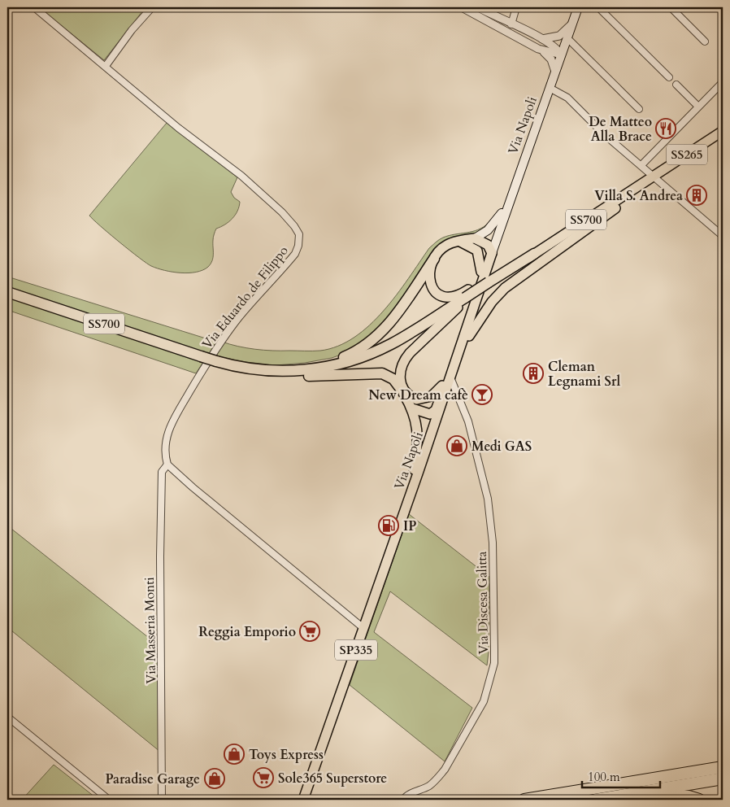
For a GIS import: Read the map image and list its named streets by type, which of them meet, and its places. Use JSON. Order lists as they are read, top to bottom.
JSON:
{
  "streets": {
    "highway": ["SS700"],
    "main road": ["Via Napoli", "SS265", "SP335"],
    "street": ["Via Eduardo de Filippo", "Via Discesa Galitta", "Via Masseria Monti"]
  },
  "crossings": [
    ["Via Napoli", "Via Discesa Galitta"],
    ["Via Napoli", "SP335"],
    ["SS265", "SS700"],
    ["Via Eduardo de Filippo", "Via Masseria Monti"]
  ],
  "places": {
    "restaurant": ["De Matteo Alla Brace"],
    "building": ["Villa S. Andrea", "Cleman Legnami Srl"],
    "bar": ["New Dream cafè"],
    "shop": ["Medi GAS", "Toys Express", "Paradise Garage"],
    "fuel station": ["IP"],
    "supermarket": ["Reggia Emporio", "Sole365 Superstore"]
  },
  "scale_bar": "100 m"
}
